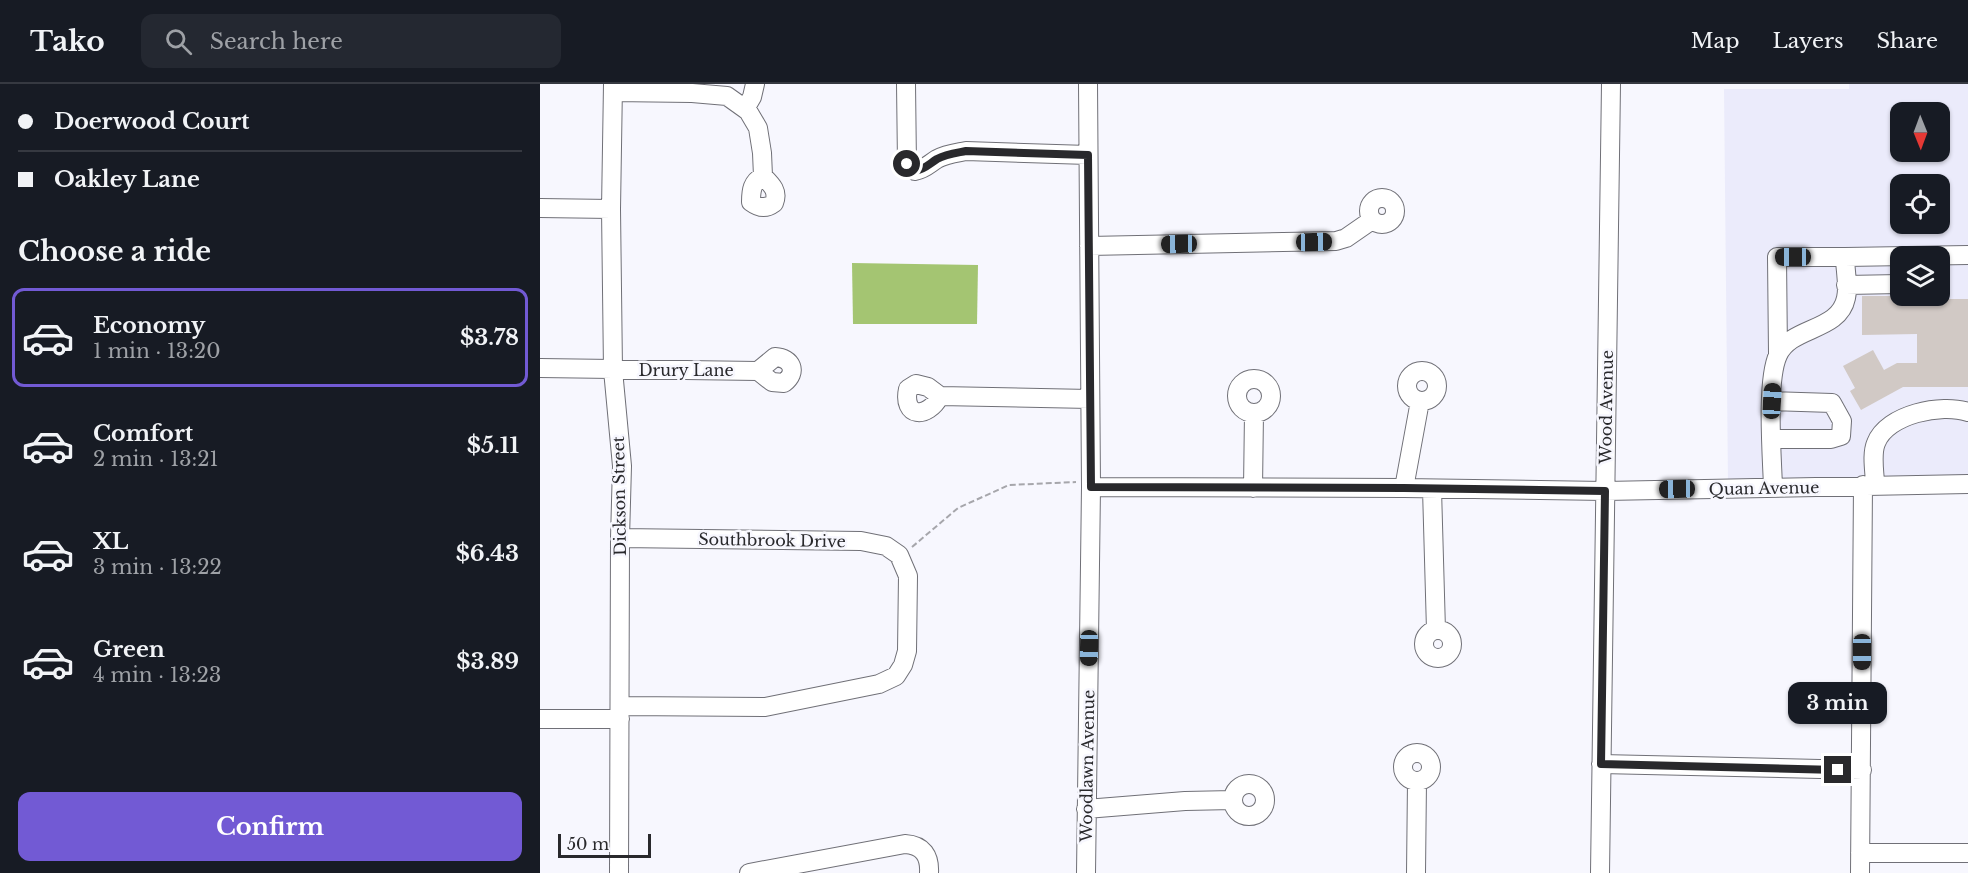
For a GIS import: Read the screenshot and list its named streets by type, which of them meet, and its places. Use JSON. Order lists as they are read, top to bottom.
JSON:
{
  "streets": {
    "street": [
      "Drury Lane",
      "Wood Avenue",
      "Quan Avenue",
      "Dickson Street",
      "Southbrook Drive",
      "Woodlawn Avenue"
    ]
  },
  "crossings": [
    ["Drury Lane", "Dickson Street"],
    ["Wood Avenue", "Quan Avenue"],
    ["Quan Avenue", "Woodlawn Avenue"],
    ["Dickson Street", "Southbrook Drive"]
  ],
  "scale_bar": "50 m",
  "north": "bottom",
  "page": {
    "header": "Tako",
    "search": "Search here",
    "nav": ["Map", "Layers", "Share"],
    "banner": ["Doerwood Court", "Oakley Lane"],
    "heading": "Choose a ride",
    "list": [
      {
        "name": "Economy",
        "note": "1 min · 13:20",
        "value": "$3.78"
      },
      {
        "name": "Comfort",
        "note": "2 min · 13:21",
        "value": "$5.11"
      },
      {
        "name": "XL",
        "note": "3 min · 13:22",
        "value": "$6.43"
      },
      {
        "name": "Green",
        "note": "4 min · 13:23",
        "value": "$3.89"
      }
    ],
    "bubble": "3 min",
    "buttons": "Confirm",
    "scale": "50 m"
  }
}
